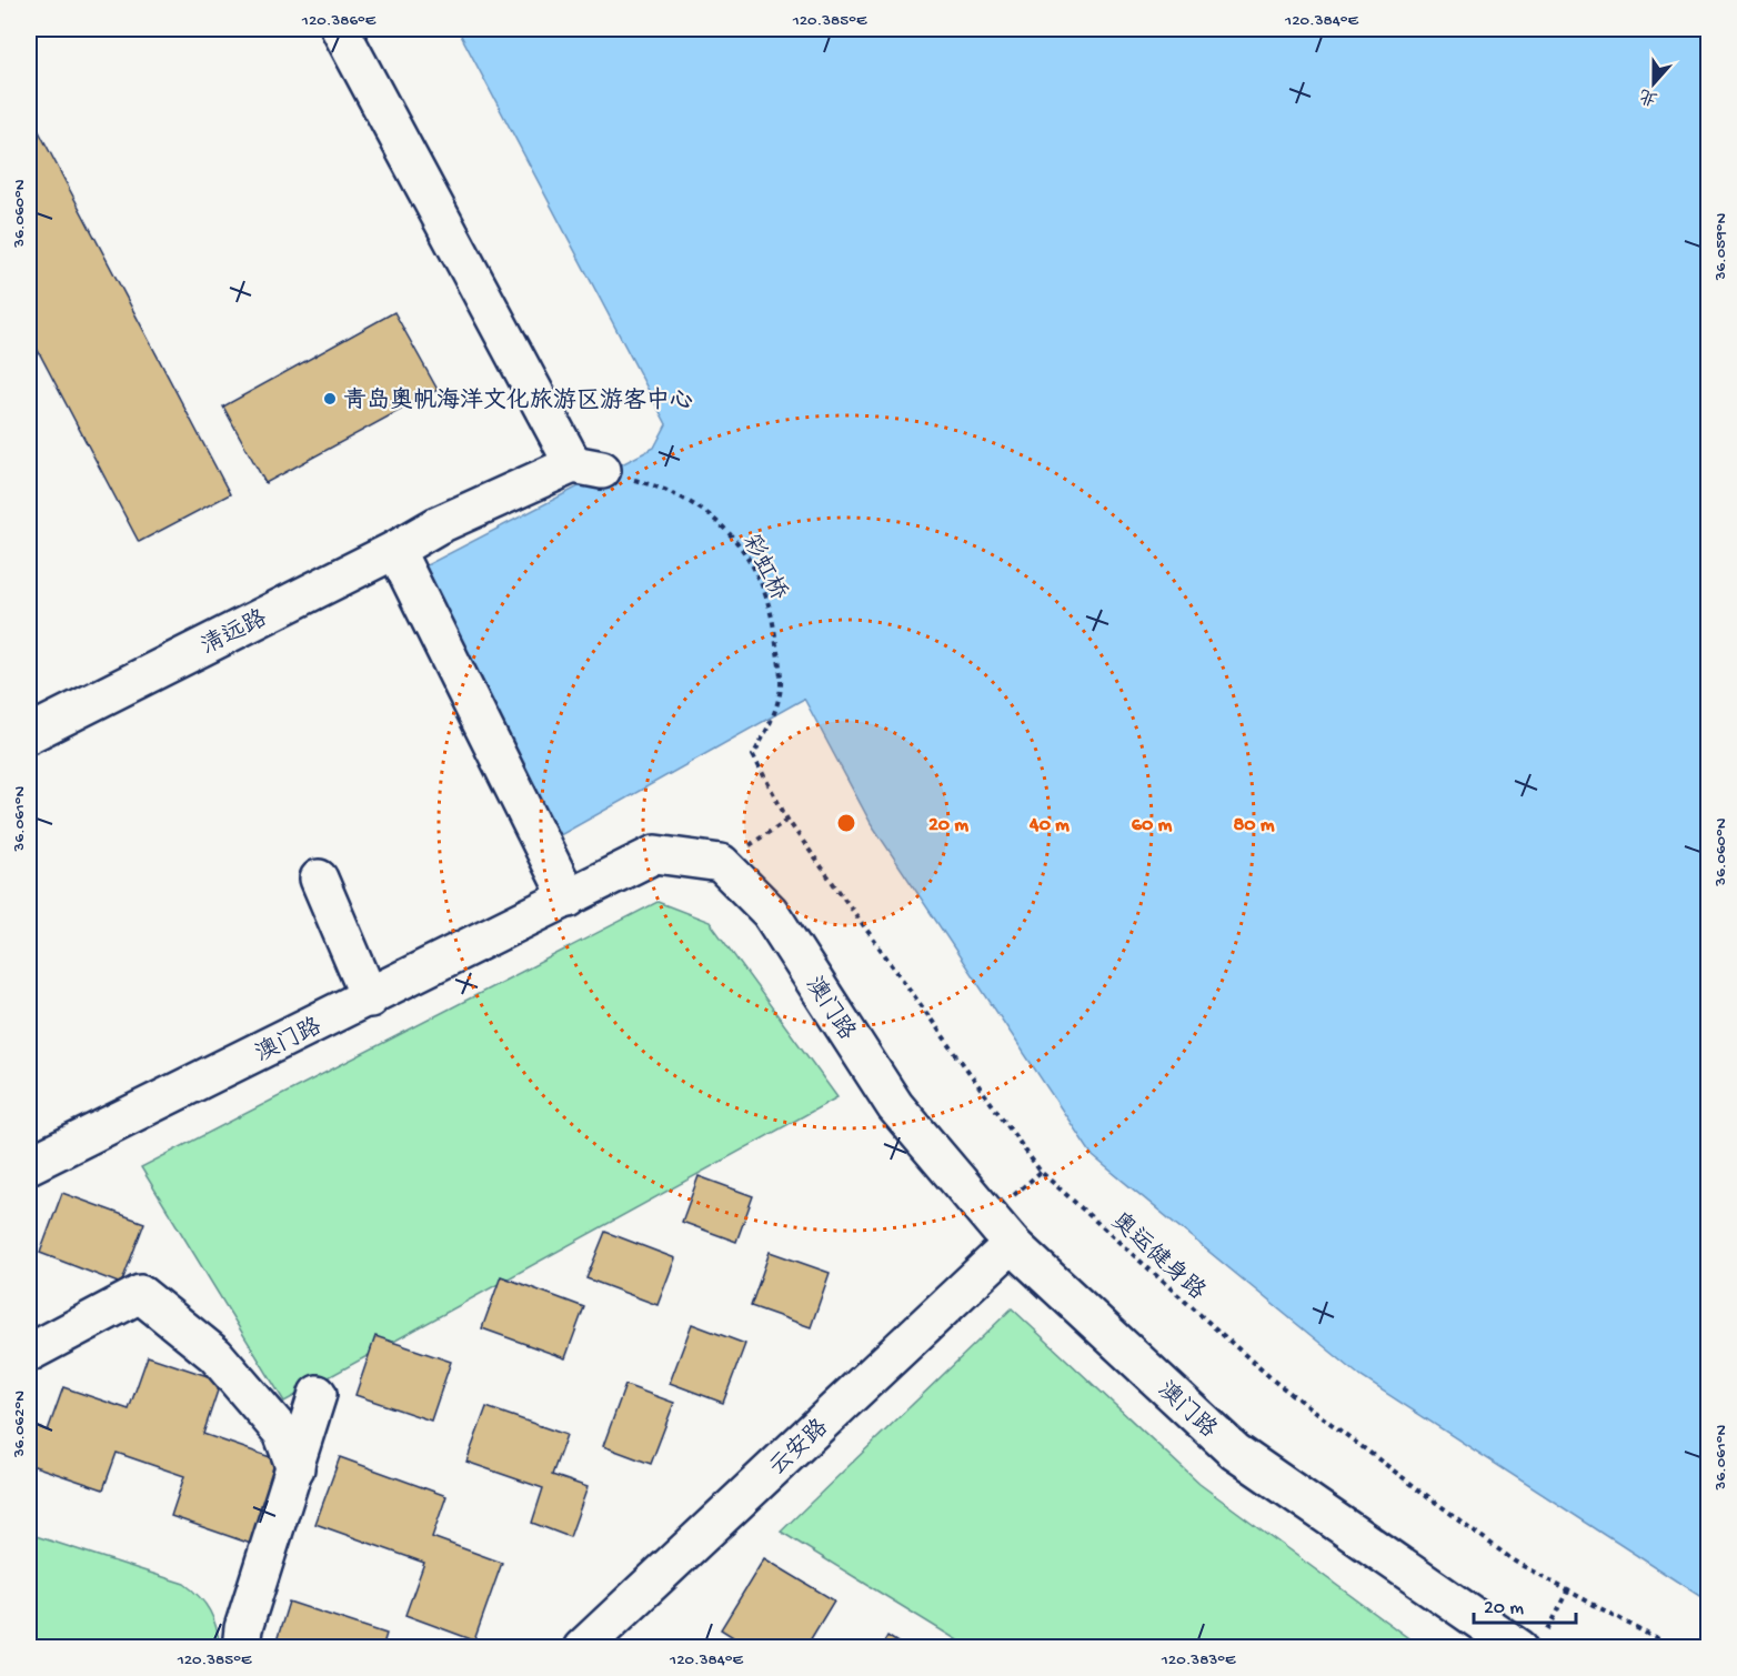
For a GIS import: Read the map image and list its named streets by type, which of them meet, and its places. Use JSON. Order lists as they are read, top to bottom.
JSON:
{
  "streets": {
    "street": ["清远路", "澳门路", "云安路"],
    "path": ["彩虹桥", "奥运健身路"]
  },
  "crossings": [
    ["彩虹桥", "清远路"],
    ["彩虹桥", "奥运健身路"],
    ["澳门路", "云安路"]
  ],
  "places": ["青岛奥帆海洋文化旅游区游客中心"],
  "scale_bar": "20 m",
  "north": "bottom",
  "coordinates": [
    "120.386°E",
    "120.385°E",
    "120.384°E",
    "36.060°N",
    "36.059°N",
    "36.061°N",
    "36.062°N",
    "120.383°E"
  ],
  "rings": [
    "20 m",
    "40 m",
    "60 m",
    "80 m"
  ]
}
